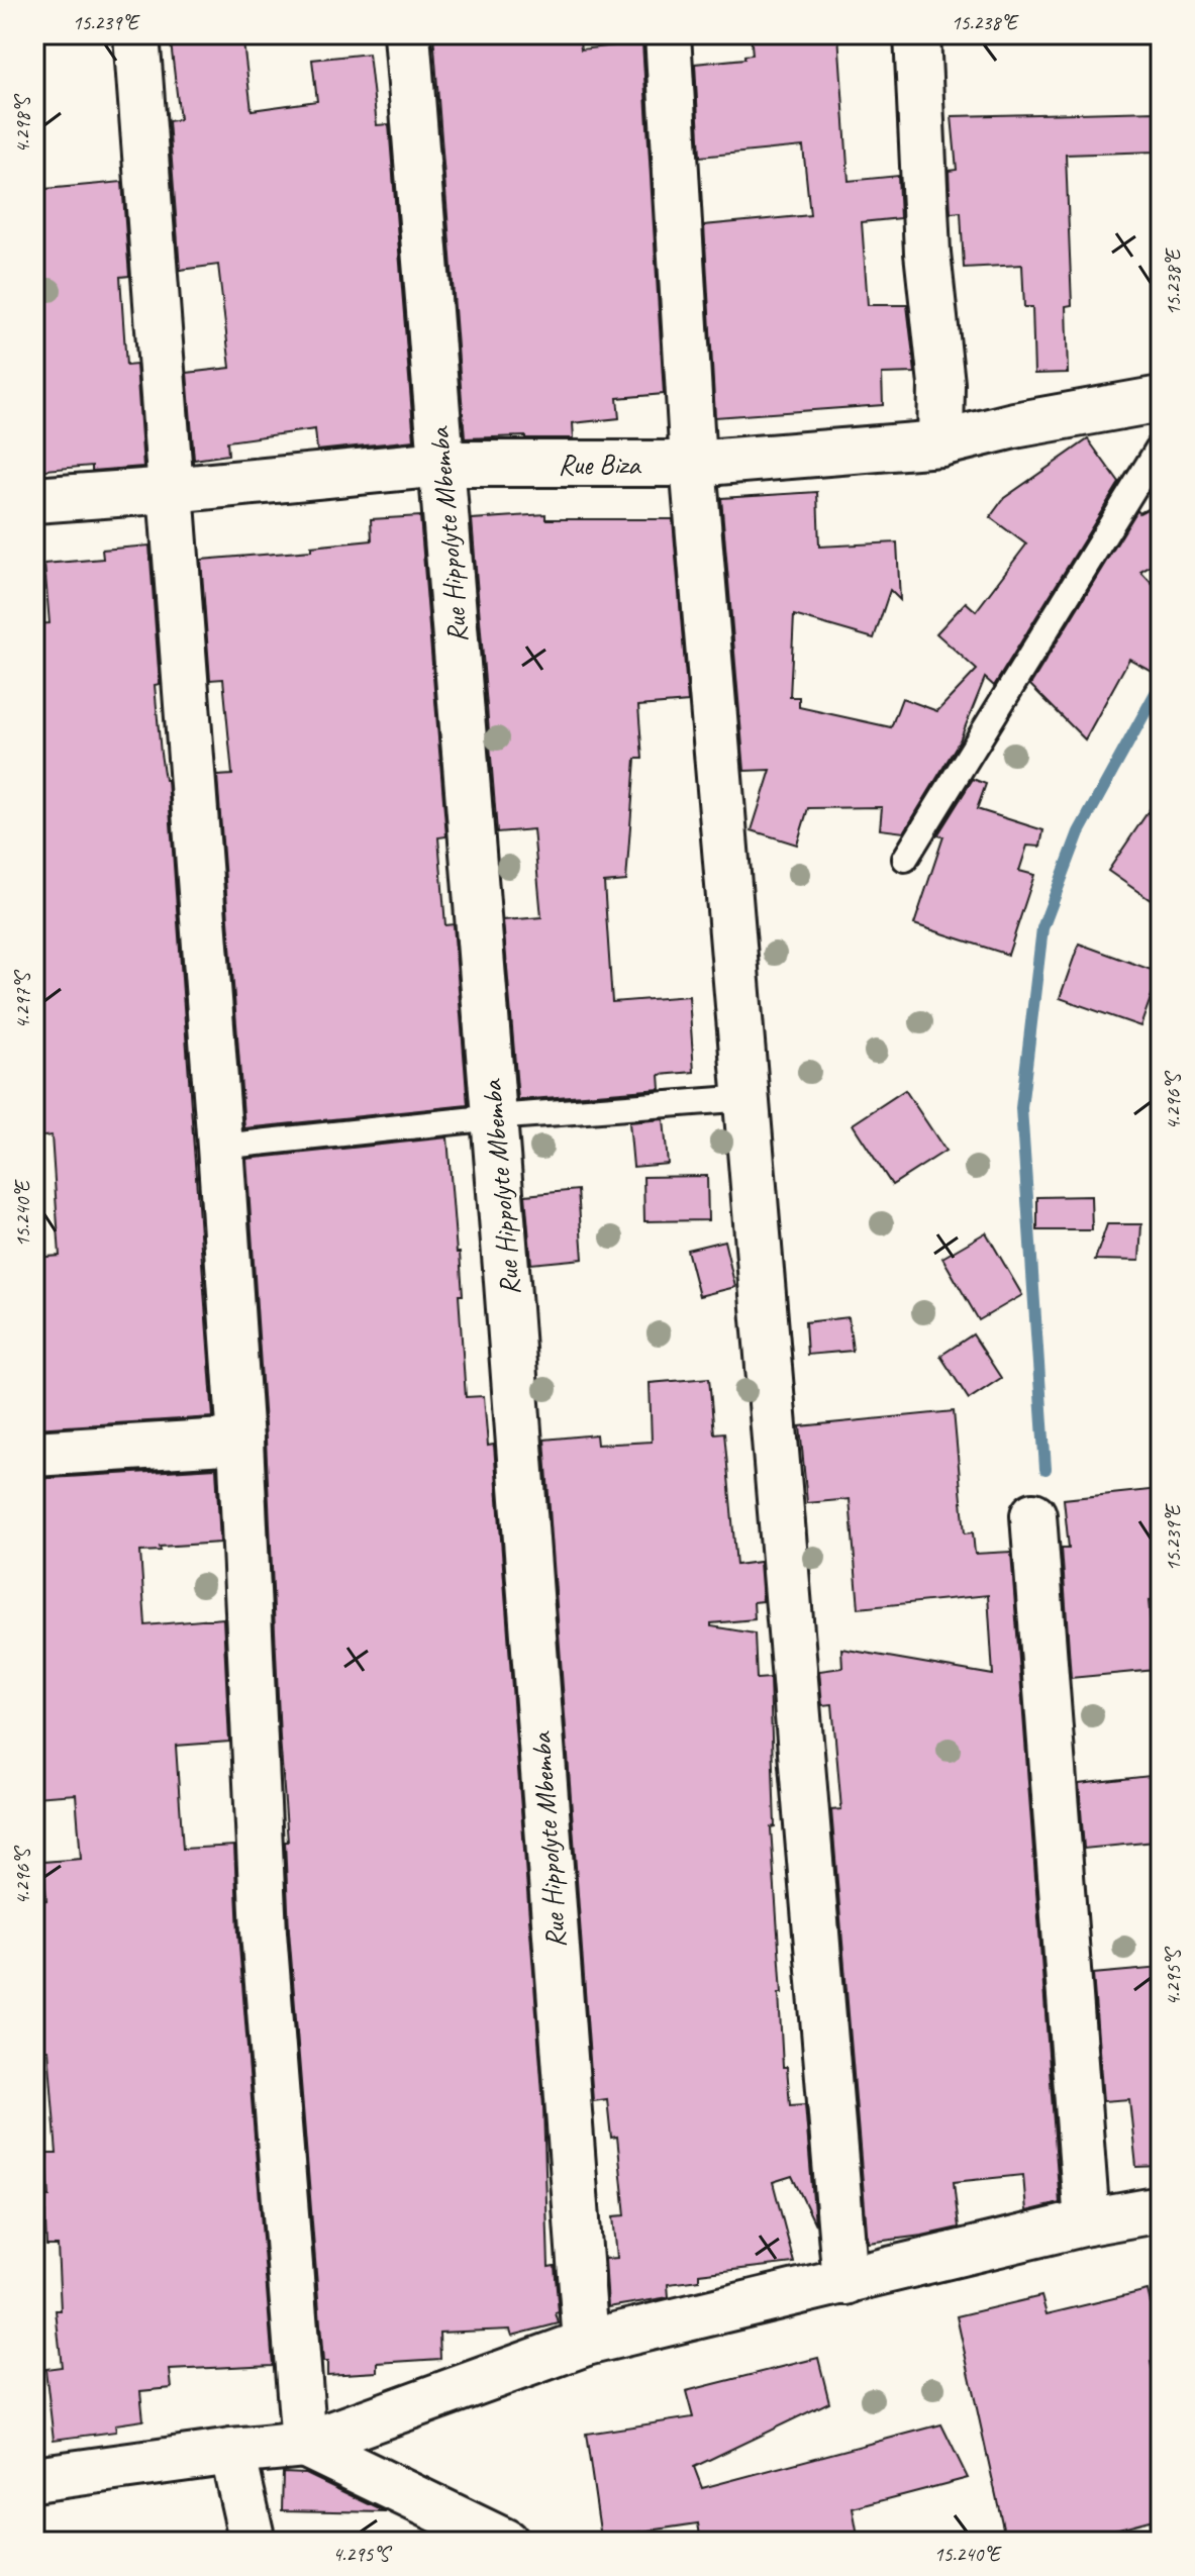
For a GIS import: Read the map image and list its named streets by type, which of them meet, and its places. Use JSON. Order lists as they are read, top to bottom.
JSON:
{
  "streets": {
    "street": ["Rue Biza", "Rue Hippolyte Mbemba"]
  },
  "crossings": [
    ["Rue Biza", "Rue Hippolyte Mbemba"]
  ],
  "coordinates": [
    "15.239°E",
    "15.238°E",
    "4.298°S",
    "4.297°S",
    "4.296°S",
    "15.240°E",
    "4.295°S"
  ]
}
